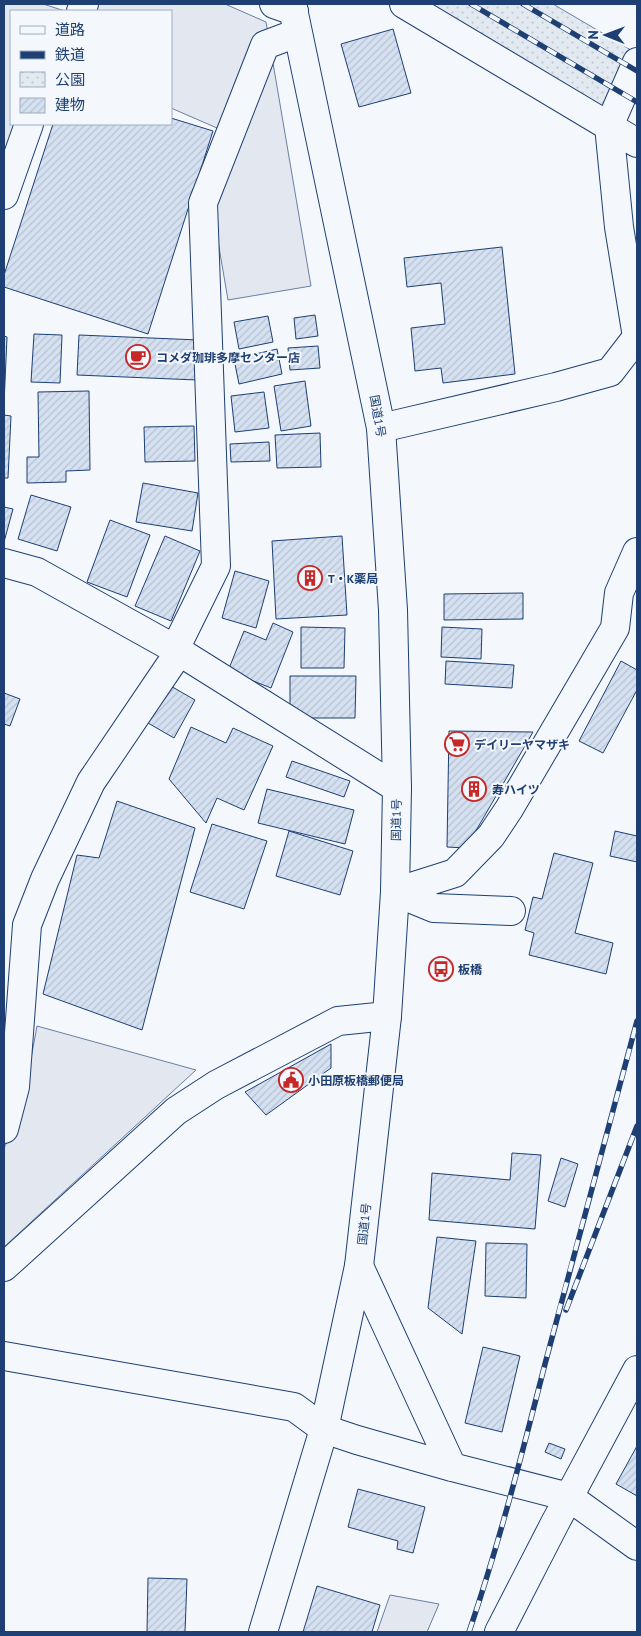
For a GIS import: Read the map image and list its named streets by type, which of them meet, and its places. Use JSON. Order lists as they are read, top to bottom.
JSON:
{
  "streets": {
    "main road": ["国道1号"]
  },
  "places": {
    "cafe": ["コメダ珈琲多摩センター店"],
    "building": ["T・K薬局", "寿ハイツ"],
    "supermarket": ["デイリーヤマザキ"],
    "bus stop": ["板橋"],
    "public building": ["小田原板橋郵便局"]
  },
  "legend": [
    "道路",
    "鉄道",
    "公園",
    "建物"
  ],
  "north": "left"
}
